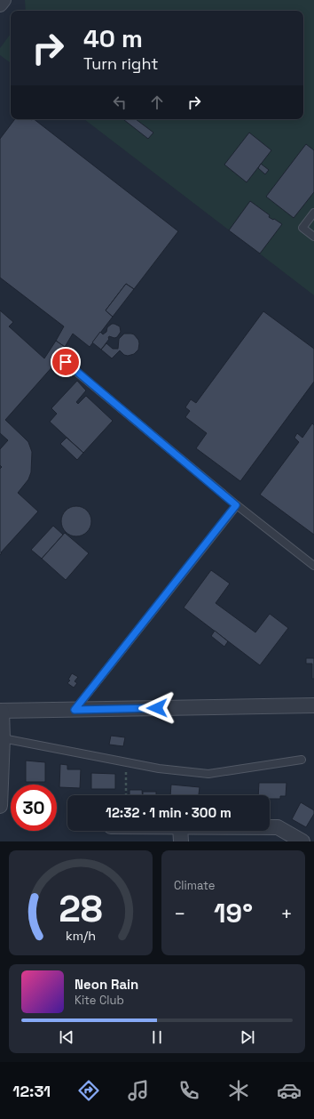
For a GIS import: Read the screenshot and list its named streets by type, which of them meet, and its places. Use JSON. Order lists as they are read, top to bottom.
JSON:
{
  "page": {
    "turn": ["40 m", "Turn right"],
    "limit": "30",
    "trip": "12:32 · 1 min · 300 m",
    "tile": "Climate",
    "heat": ["−", "19°", "+"],
    "song": ["Neon Rain", "Kite Club"],
    "tabs": "12:31",
    "gauge": ["28", "km/h"]
  }
}
